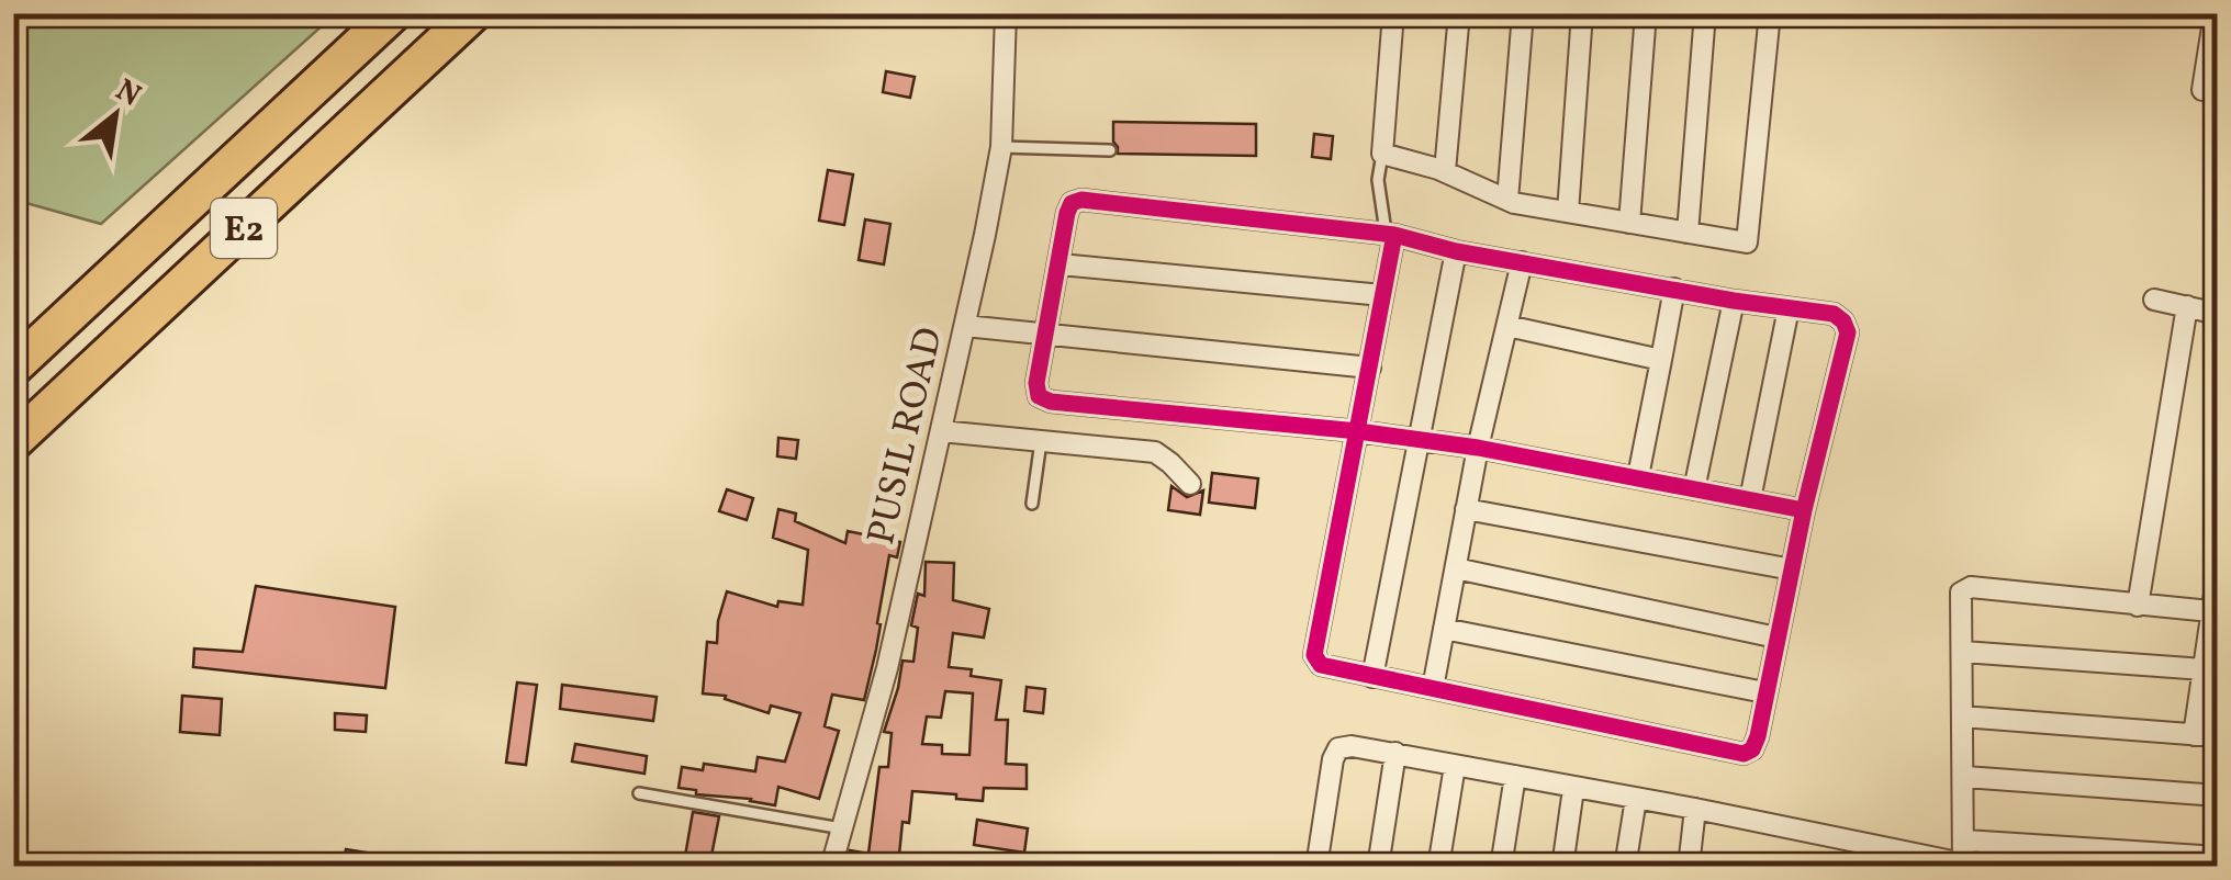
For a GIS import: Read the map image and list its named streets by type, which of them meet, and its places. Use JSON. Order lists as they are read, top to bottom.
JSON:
{
  "streets": {
    "highway": ["E2"],
    "street": ["PUSIL ROAD"]
  },
  "north": "top right"
}
